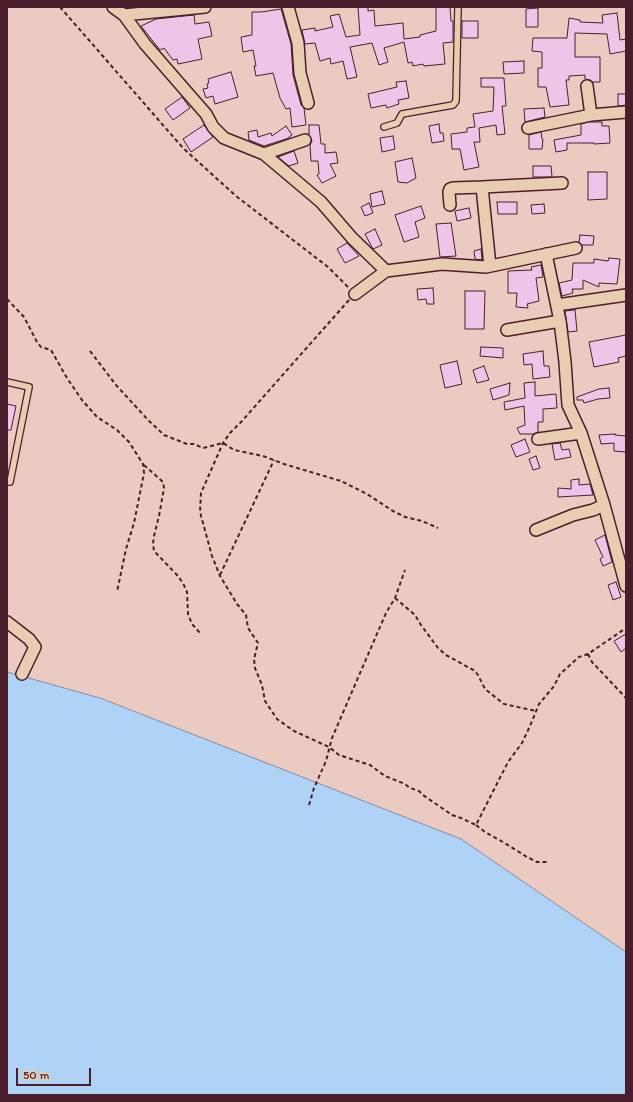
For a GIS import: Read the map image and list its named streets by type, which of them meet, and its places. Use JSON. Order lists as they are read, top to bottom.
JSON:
{
  "scale_bar": "50 m"
}
